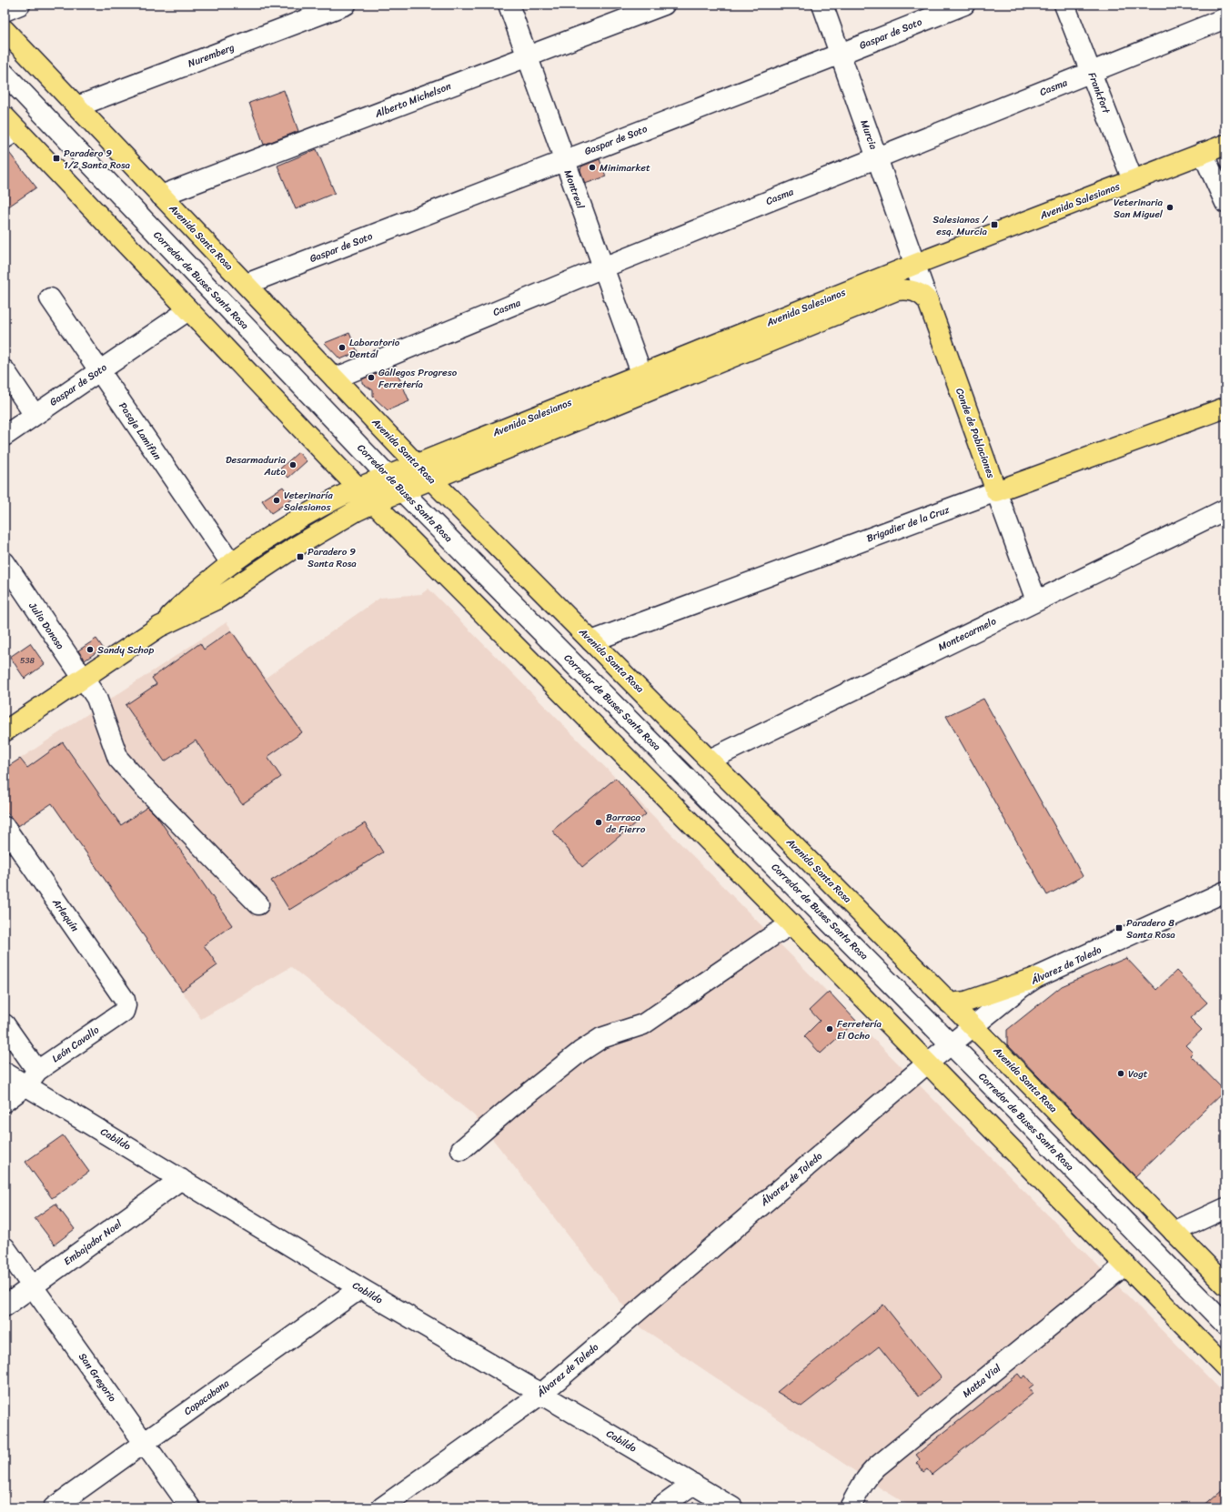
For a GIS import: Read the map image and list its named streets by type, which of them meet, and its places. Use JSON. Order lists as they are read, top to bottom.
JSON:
{
  "streets": {
    "main road": [
      "Avenida Salesianos",
      "Avenida Santa Rosa",
      "Conde de Poblaciones",
      "Brigadier de la Cruz"
    ],
    "street": [
      "Gaspar de Soto",
      "Nuremberg",
      "Casma",
      "Frankfort",
      "Alberto Michelson",
      "Murcia",
      "Montreal",
      "Corredor de Buses Santa Rosa",
      "Pasaje Lamifun",
      "Julio Donoso",
      "Montecarmelo",
      "Arlequín",
      "Álvarez de Toledo",
      "León Cavallo",
      "Cabildo",
      "Embajador Noel",
      "San Gregorio",
      "Matta Vial",
      "Copacabana"
    ]
  },
  "crossings": [
    ["Gaspar de Soto", "Murcia"],
    ["Gaspar de Soto", "Montreal"],
    ["Gaspar de Soto", "Avenida Santa Rosa"],
    ["Gaspar de Soto", "Pasaje Lamifun"],
    ["Nuremberg", "Avenida Santa Rosa"],
    ["Casma", "Frankfort"],
    ["Casma", "Murcia"],
    ["Casma", "Montreal"],
    ["Casma", "Avenida Santa Rosa"],
    ["Frankfort", "Avenida Salesianos"],
    ["Alberto Michelson", "Montreal"],
    ["Alberto Michelson", "Avenida Santa Rosa"],
    ["Murcia", "Avenida Salesianos"],
    ["Murcia", "Conde de Poblaciones"],
    ["Montreal", "Avenida Salesianos"],
    ["Avenida Salesianos", "Avenida Santa Rosa"],
    ["Avenida Salesianos", "Corredor de Buses Santa Rosa"],
    ["Avenida Salesianos", "Pasaje Lamifun"],
    ["Avenida Salesianos", "Conde de Poblaciones"],
    ["Avenida Santa Rosa", "Brigadier de la Cruz"],
    ["Avenida Santa Rosa", "Montecarmelo"],
    ["Avenida Santa Rosa", "Álvarez de Toledo"],
    ["Corredor de Buses Santa Rosa", "Álvarez de Toledo"],
    ["Conde de Poblaciones", "Brigadier de la Cruz"],
    ["Conde de Poblaciones", "Montecarmelo"],
    ["Arlequín", "León Cavallo"],
    ["Álvarez de Toledo", "Cabildo"],
    ["León Cavallo", "Cabildo"],
    ["Cabildo", "Embajador Noel"],
    ["Cabildo", "Copacabana"],
    ["Embajador Noel", "San Gregorio"],
    ["San Gregorio", "Copacabana"]
  ],
  "places": {
    "transit": [
      "Paradero 9 1/2 Santa Rosa",
      "Salesianos / esq. Murcia",
      "Paradero 9 Santa Rosa",
      "Paradero 8 Santa Rosa"
    ],
    "other": [
      "Minimarket",
      "Veterinaria San Miguel",
      "Laboratorio Dental",
      "Gallegos Progreso Ferretería",
      "Desarmaduria Auto",
      "Veterinaría Salesianos",
      "Sandy Schop",
      "Barraca de Fierro",
      "Ferretería El Ocho",
      "Vogt"
    ]
  },
  "house_numbers": ["538"]
}
